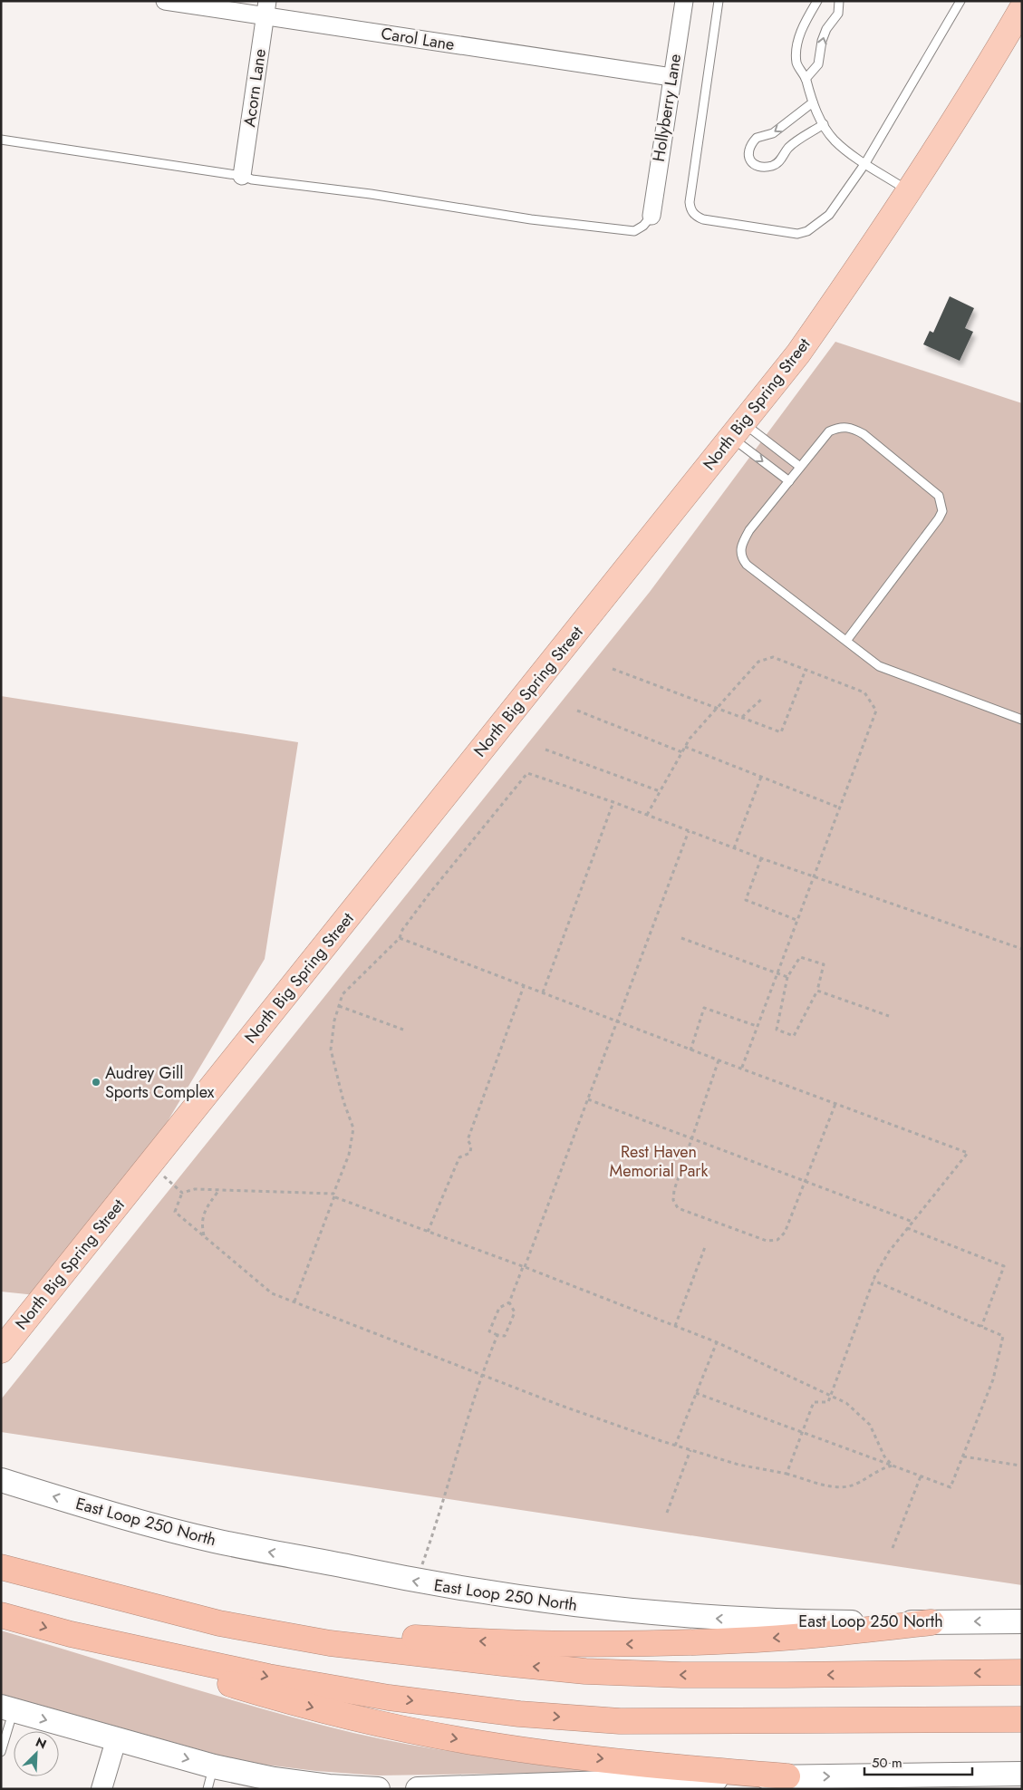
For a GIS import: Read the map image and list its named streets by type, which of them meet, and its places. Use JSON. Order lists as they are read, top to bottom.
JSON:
{
  "streets": {
    "highway": ["North Big Spring Street"],
    "main road": ["East Loop 250 North"],
    "street": ["Carol Lane", "Acorn Lane", "Hollyberry Lane"]
  },
  "crossings": [
    ["Carol Lane", "Acorn Lane"],
    ["Carol Lane", "Hollyberry Lane"]
  ],
  "parks": ["Rest Haven Memorial Park"],
  "places": ["Audrey Gill Sports Complex"],
  "scale_bar": "50 m",
  "north": "top right"
}
